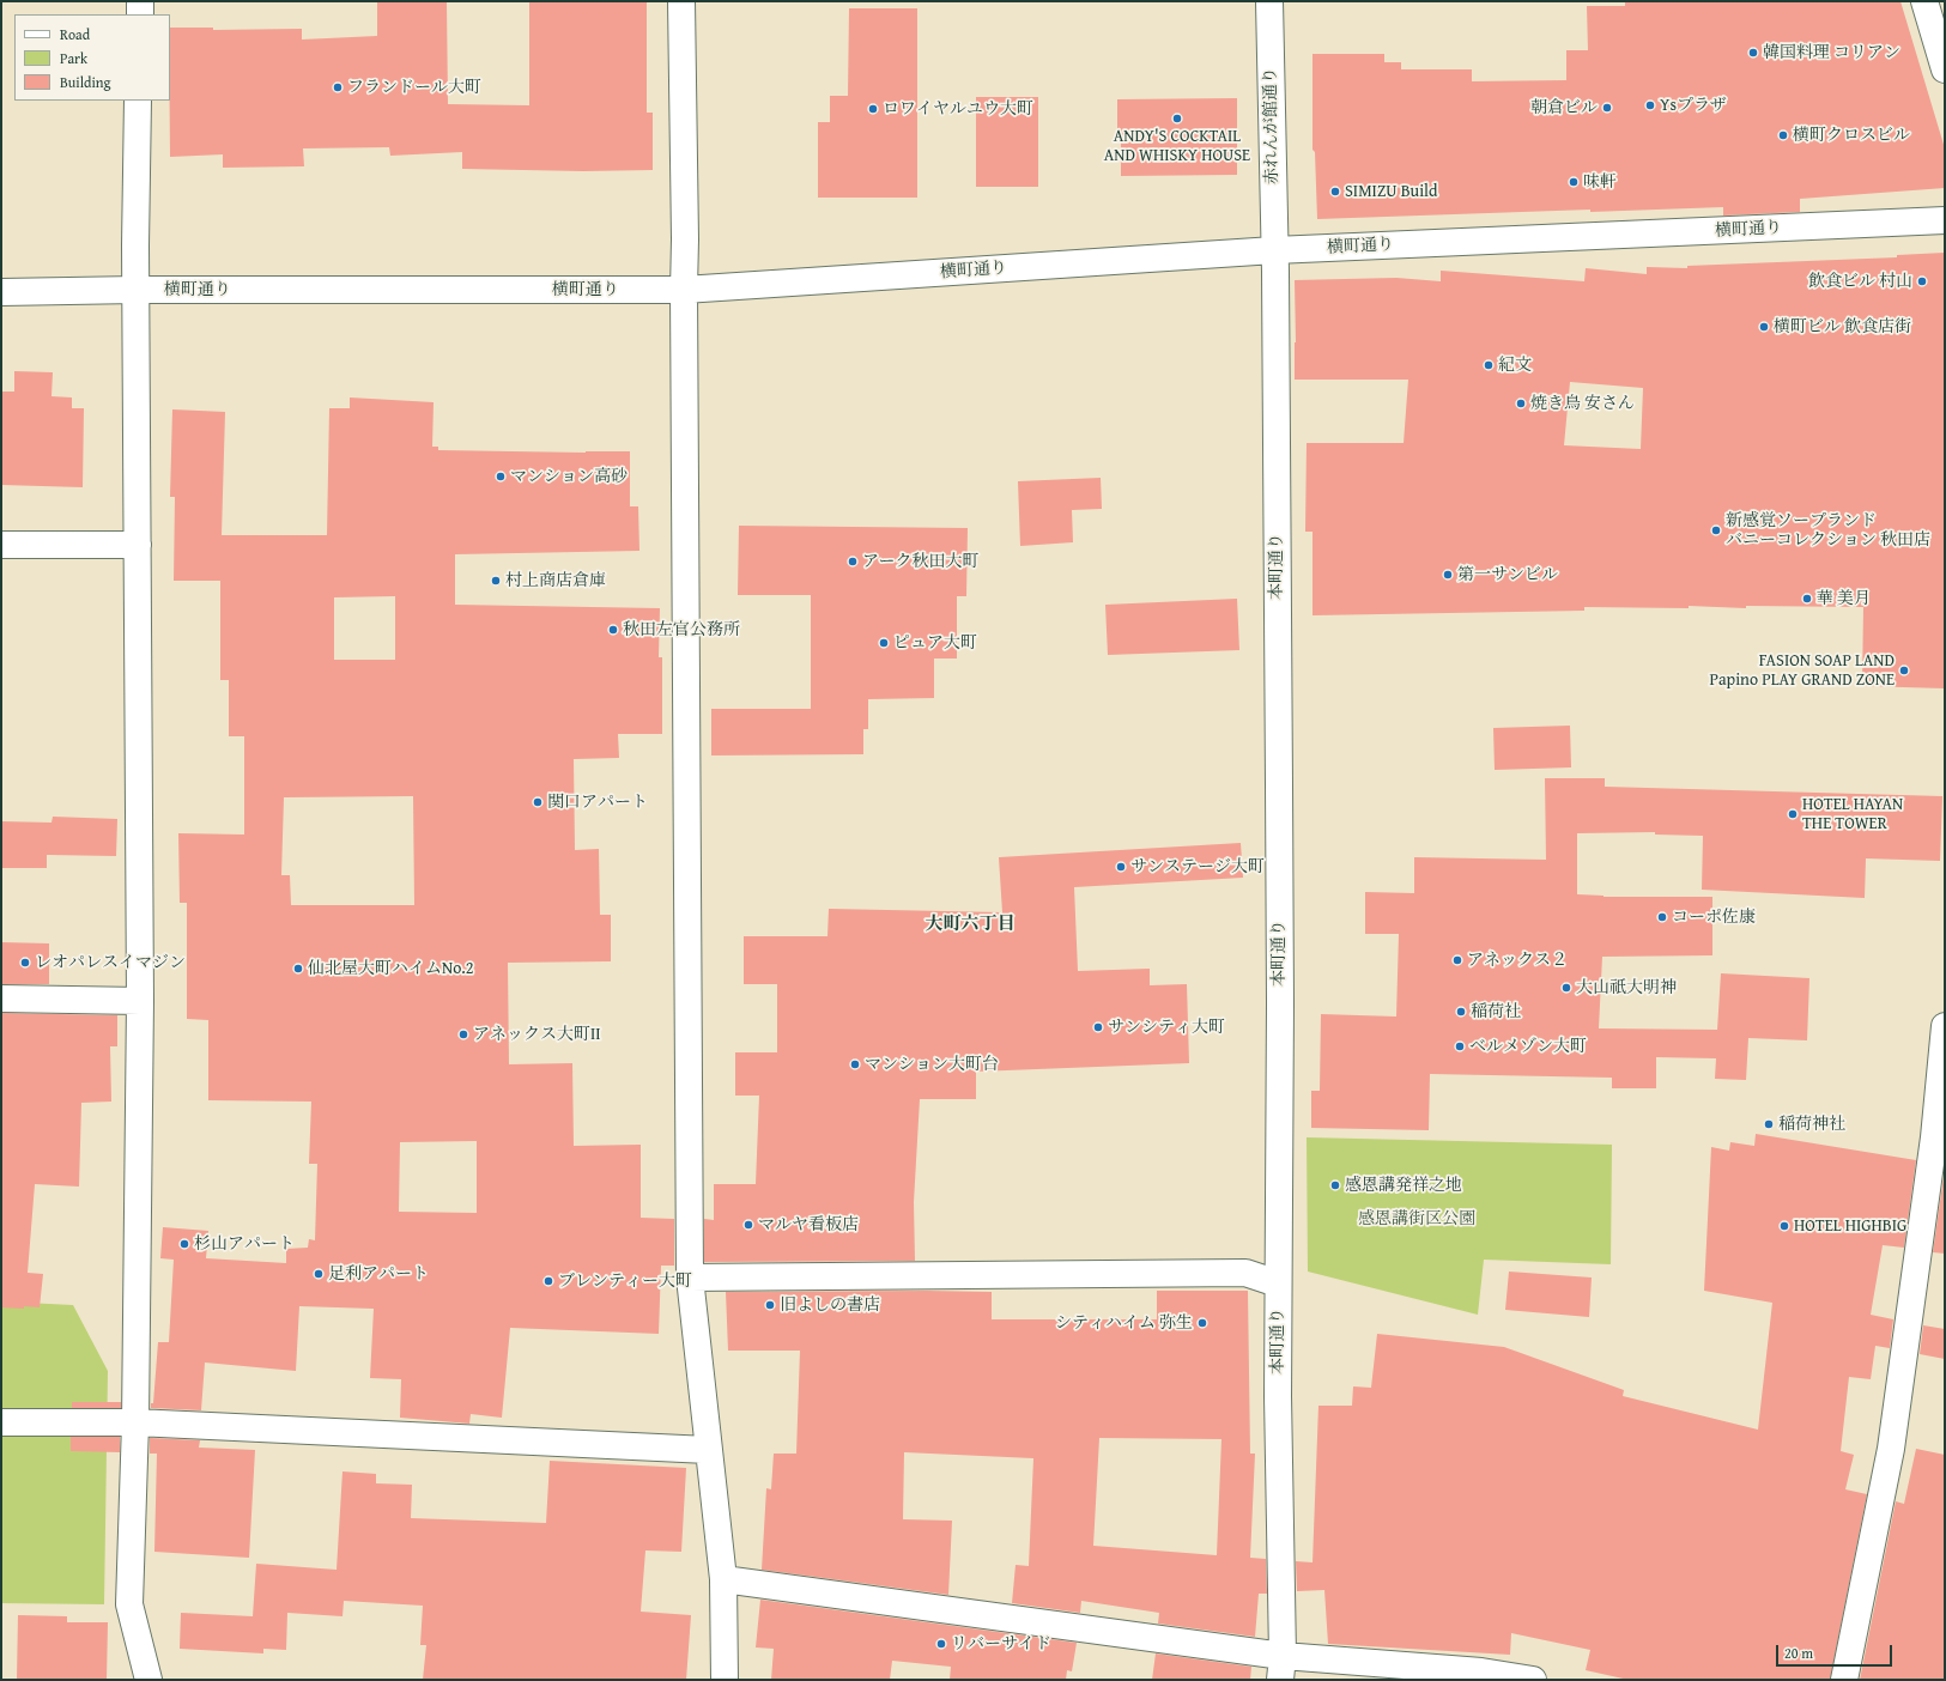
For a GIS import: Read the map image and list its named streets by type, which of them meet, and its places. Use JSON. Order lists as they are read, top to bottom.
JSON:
{
  "streets": {
    "street": ["赤れんが館通り", "横町通り", "本町通り"]
  },
  "crossings": [
    ["赤れんが館通り", "横町通り"],
    ["赤れんが館通り", "本町通り"],
    ["横町通り", "本町通り"]
  ],
  "districts": ["大町六丁目"],
  "parks": ["感恩講街区公園"],
  "places": [
    "韓国料理 コリアン",
    "フランドール大町",
    "Ysプラザ",
    "朝倉ビル",
    "ロワイヤルユウ大町",
    "ANDY'S COCKTAIL AND WHISKY HOUSE",
    "横町クロスビル",
    "味軒",
    "SIMIZU Build",
    "飲食ビル 村山",
    "横町ビル 飲食店街",
    "紀文",
    "焼き鳥 安さん",
    "マンション高砂",
    "新感覚ソープランド バニーコレクション 秋田店",
    "アーク秋田大町",
    "第一サンビル",
    "村上商店倉庫",
    "華 美月",
    "秋田左官公務所",
    "ピュア大町",
    "FASION SOAP LAND Papino PLAY GRAND ZONE",
    "関口アパート",
    "HOTEL HAYAN THE TOWER",
    "サンステージ大町",
    "コーポ佐康",
    "アネックス２",
    "レオパレスイマジン",
    "仙北屋大町ハイムNo.2",
    "大山祇大明神",
    "稲荷社",
    "サンシティ大町",
    "アネックス大町II",
    "ベルメゾン大町",
    "マンション大町台",
    "稲荷神社",
    "感恩講発祥之地",
    "マルヤ看板店",
    "HOTEL HIGHBIG",
    "杉山アパート",
    "足利アパート",
    "ブレンティー大町",
    "旧よしの書店",
    "シティハイム 弥生",
    "リバーサイド"
  ],
  "legend": ["Road", "Park", "Building"],
  "scale_bar": "20 m"
}
